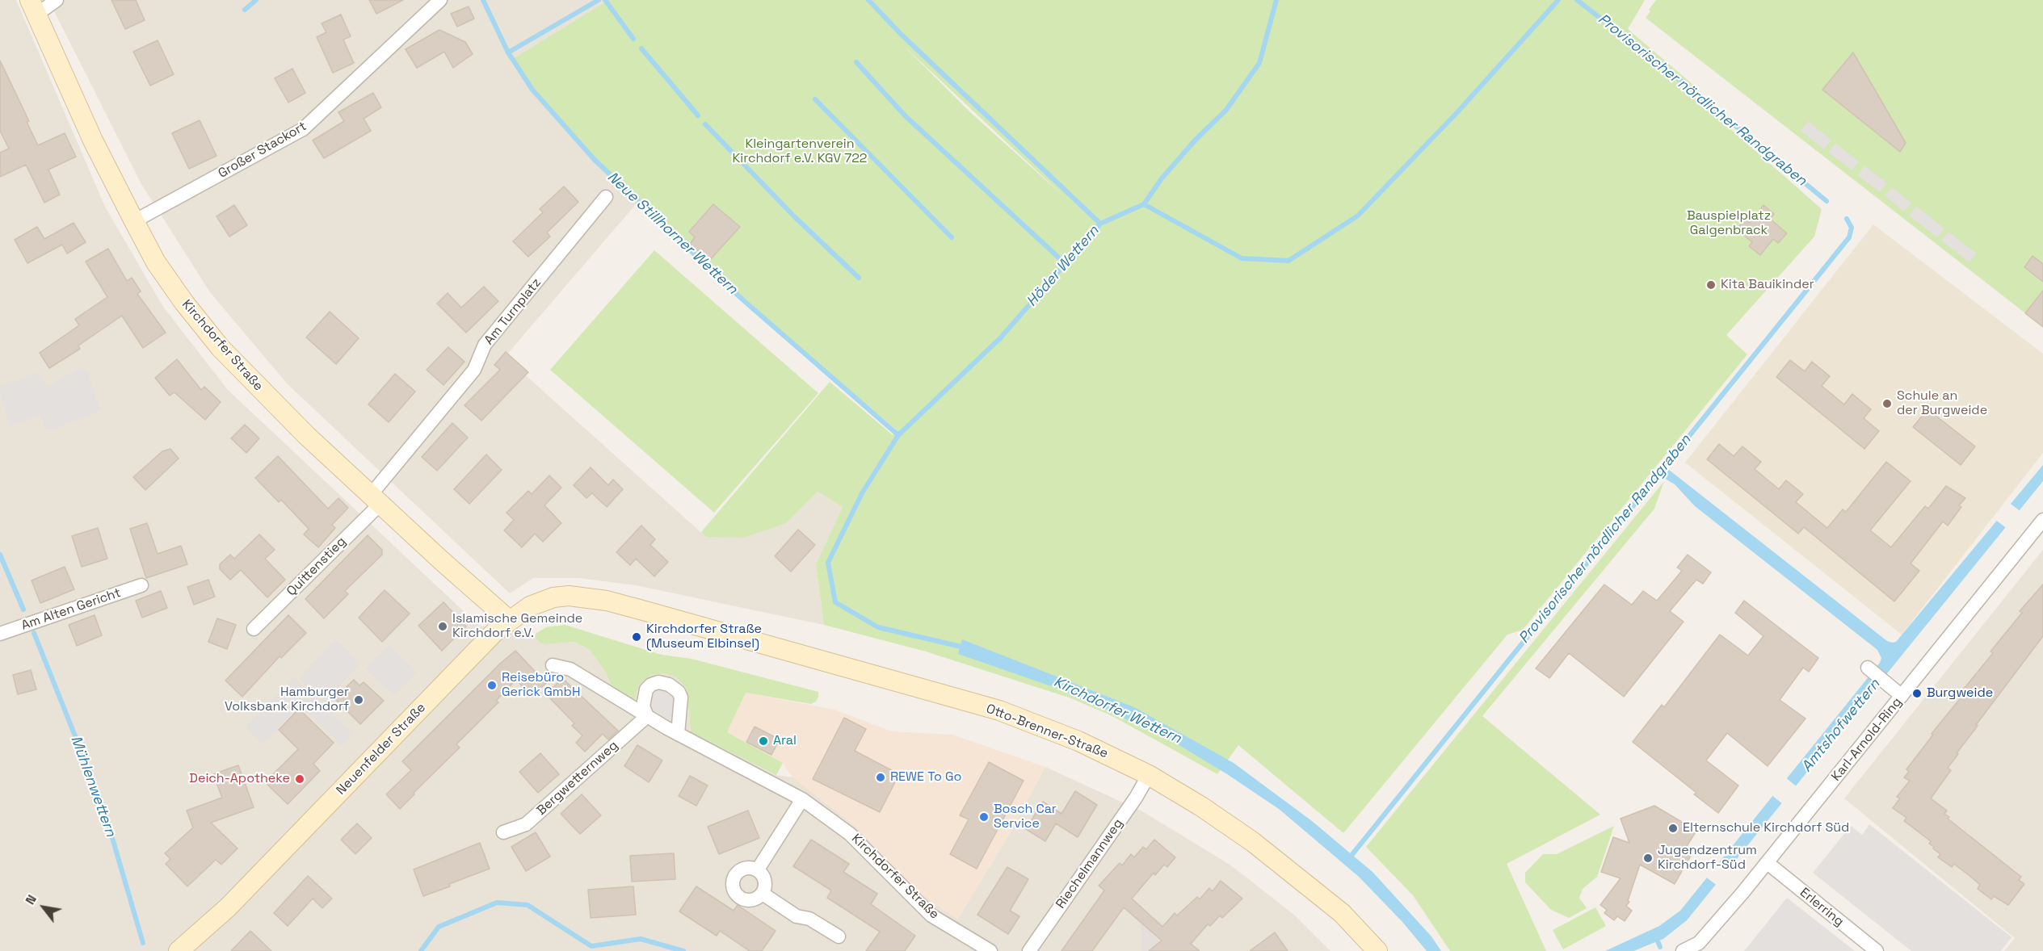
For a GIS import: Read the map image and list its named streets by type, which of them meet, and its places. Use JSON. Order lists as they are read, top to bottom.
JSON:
{
  "streets": {
    "main road": ["Kirchdorfer Straße", "Otto-Brenner-Straße", "Neuenfelder Straße"],
    "street": [
      "Großer Stackort",
      "Am Turnplatz",
      "Quittenstieg",
      "Am Alten Gericht",
      "Karl-Arnold-Ring",
      "Bergwetternweg",
      "Riechelmannweg",
      "Erlerring"
    ]
  },
  "crossings": [
    ["Großer Stackort", "Kirchdorfer Straße"],
    ["Am Turnplatz", "Kirchdorfer Straße"],
    ["Am Turnplatz", "Quittenstieg"],
    ["Kirchdorfer Straße", "Quittenstieg"],
    ["Kirchdorfer Straße", "Neuenfelder Straße"],
    ["Kirchdorfer Straße", "Bergwetternweg"],
    ["Otto-Brenner-Straße", "Neuenfelder Straße"],
    ["Otto-Brenner-Straße", "Riechelmannweg"],
    ["Karl-Arnold-Ring", "Erlerring"]
  ],
  "water": [
    "Provisorischer nördlicher Randgraben",
    "Neue Stillhorner Wettern",
    "Höder Wettern",
    "Kirchdorfer Wettern",
    "Amtshofwettern",
    "Mühlenwettern"
  ],
  "parks": ["Kleingartenverein Kirchdorf e.V. KGV 722", "Bauspielplatz Galgenbrack"],
  "places": [
    "Kita Bauikinder",
    "Schule an der Burgweide",
    "Islamische Gemeinde Kirchdorf e.V.",
    "Kirchdorfer Straße (Museum Elbinsel)",
    "Reisebüro Gerick GmbH",
    "Burgweide",
    "Hamburger Volksbank Kirchdorf",
    "Aral",
    "REWE To Go",
    "Deich-Apotheke",
    "Bosch Car Service",
    "Elternschule Kirchdorf Süd",
    "Jugendzentrum Kirchdorf-Süd"
  ],
  "north": "top left"
}
